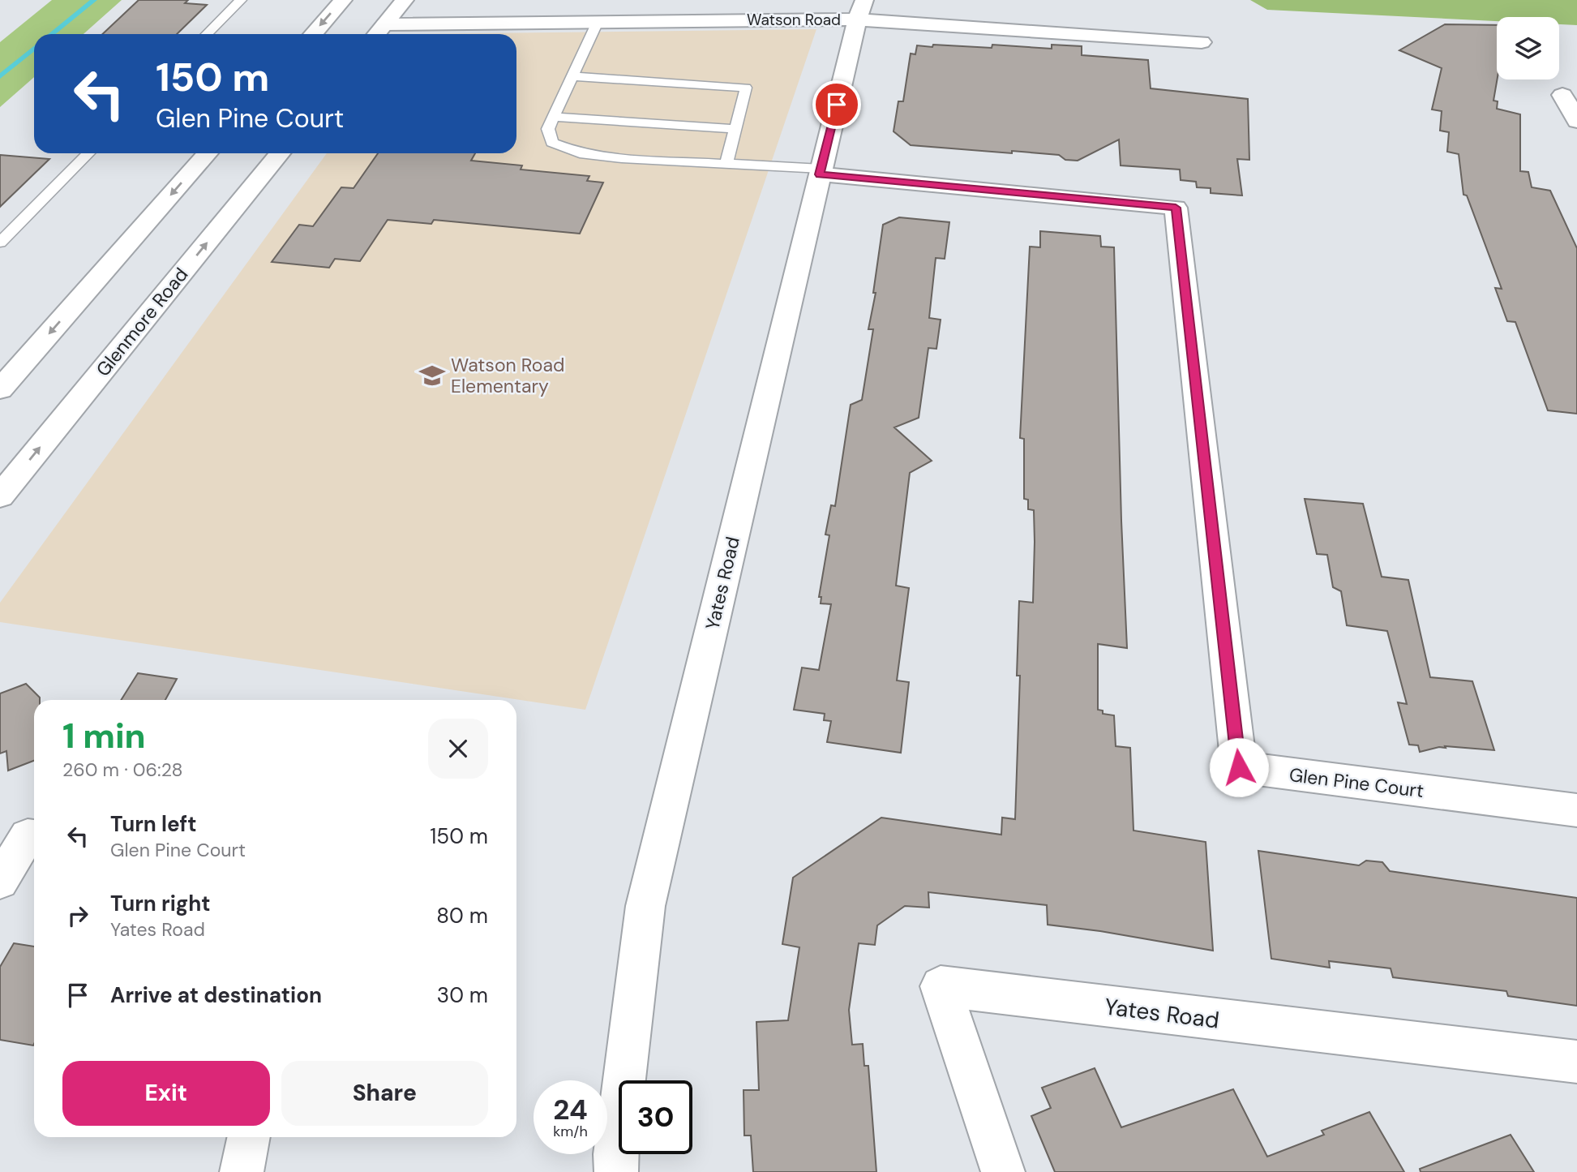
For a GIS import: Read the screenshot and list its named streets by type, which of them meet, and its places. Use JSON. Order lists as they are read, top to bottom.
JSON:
{
  "streets": {
    "street": [
      "Watson Road",
      "Glenmore Road",
      "Yates Road",
      "Glen Pine Court"
    ]
  },
  "crossings": [
    ["Watson Road", "Yates Road"],
    ["Yates Road", "Glen Pine Court"]
  ],
  "places": {
    "school or university": ["Watson Road Elementary"]
  },
  "page": {
    "turn": ["150 m", "Glen Pine Court"],
    "heading": ["1 min", "260 m · 06:28"],
    "list": [
      {
        "name": "Turn left",
        "note": "Glen Pine Court",
        "value": "150 m"
      },
      {
        "name": "Turn right",
        "note": "Yates Road",
        "value": "80 m"
      },
      {
        "name": "Arrive at destination",
        "value": "30 m"
      }
    ],
    "buttons": ["Exit", "Share"],
    "speed": "24 km/h",
    "limit": "30"
  }
}
